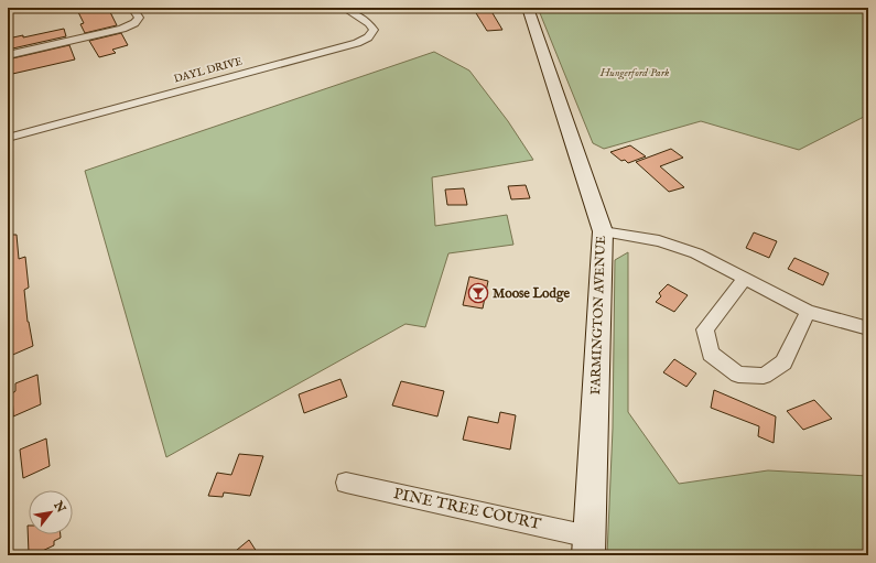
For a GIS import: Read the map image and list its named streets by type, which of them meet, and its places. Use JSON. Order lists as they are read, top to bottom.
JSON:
{
  "streets": {
    "main road": ["FARMINGTON AVENUE"],
    "street": ["DAYL DRIVE", "PINE TREE COURT"]
  },
  "crossings": [
    ["FARMINGTON AVENUE", "PINE TREE COURT"]
  ],
  "parks": ["Hungerford Park"],
  "places": {
    "bar": ["Moose Lodge"]
  },
  "north": "top right"
}
